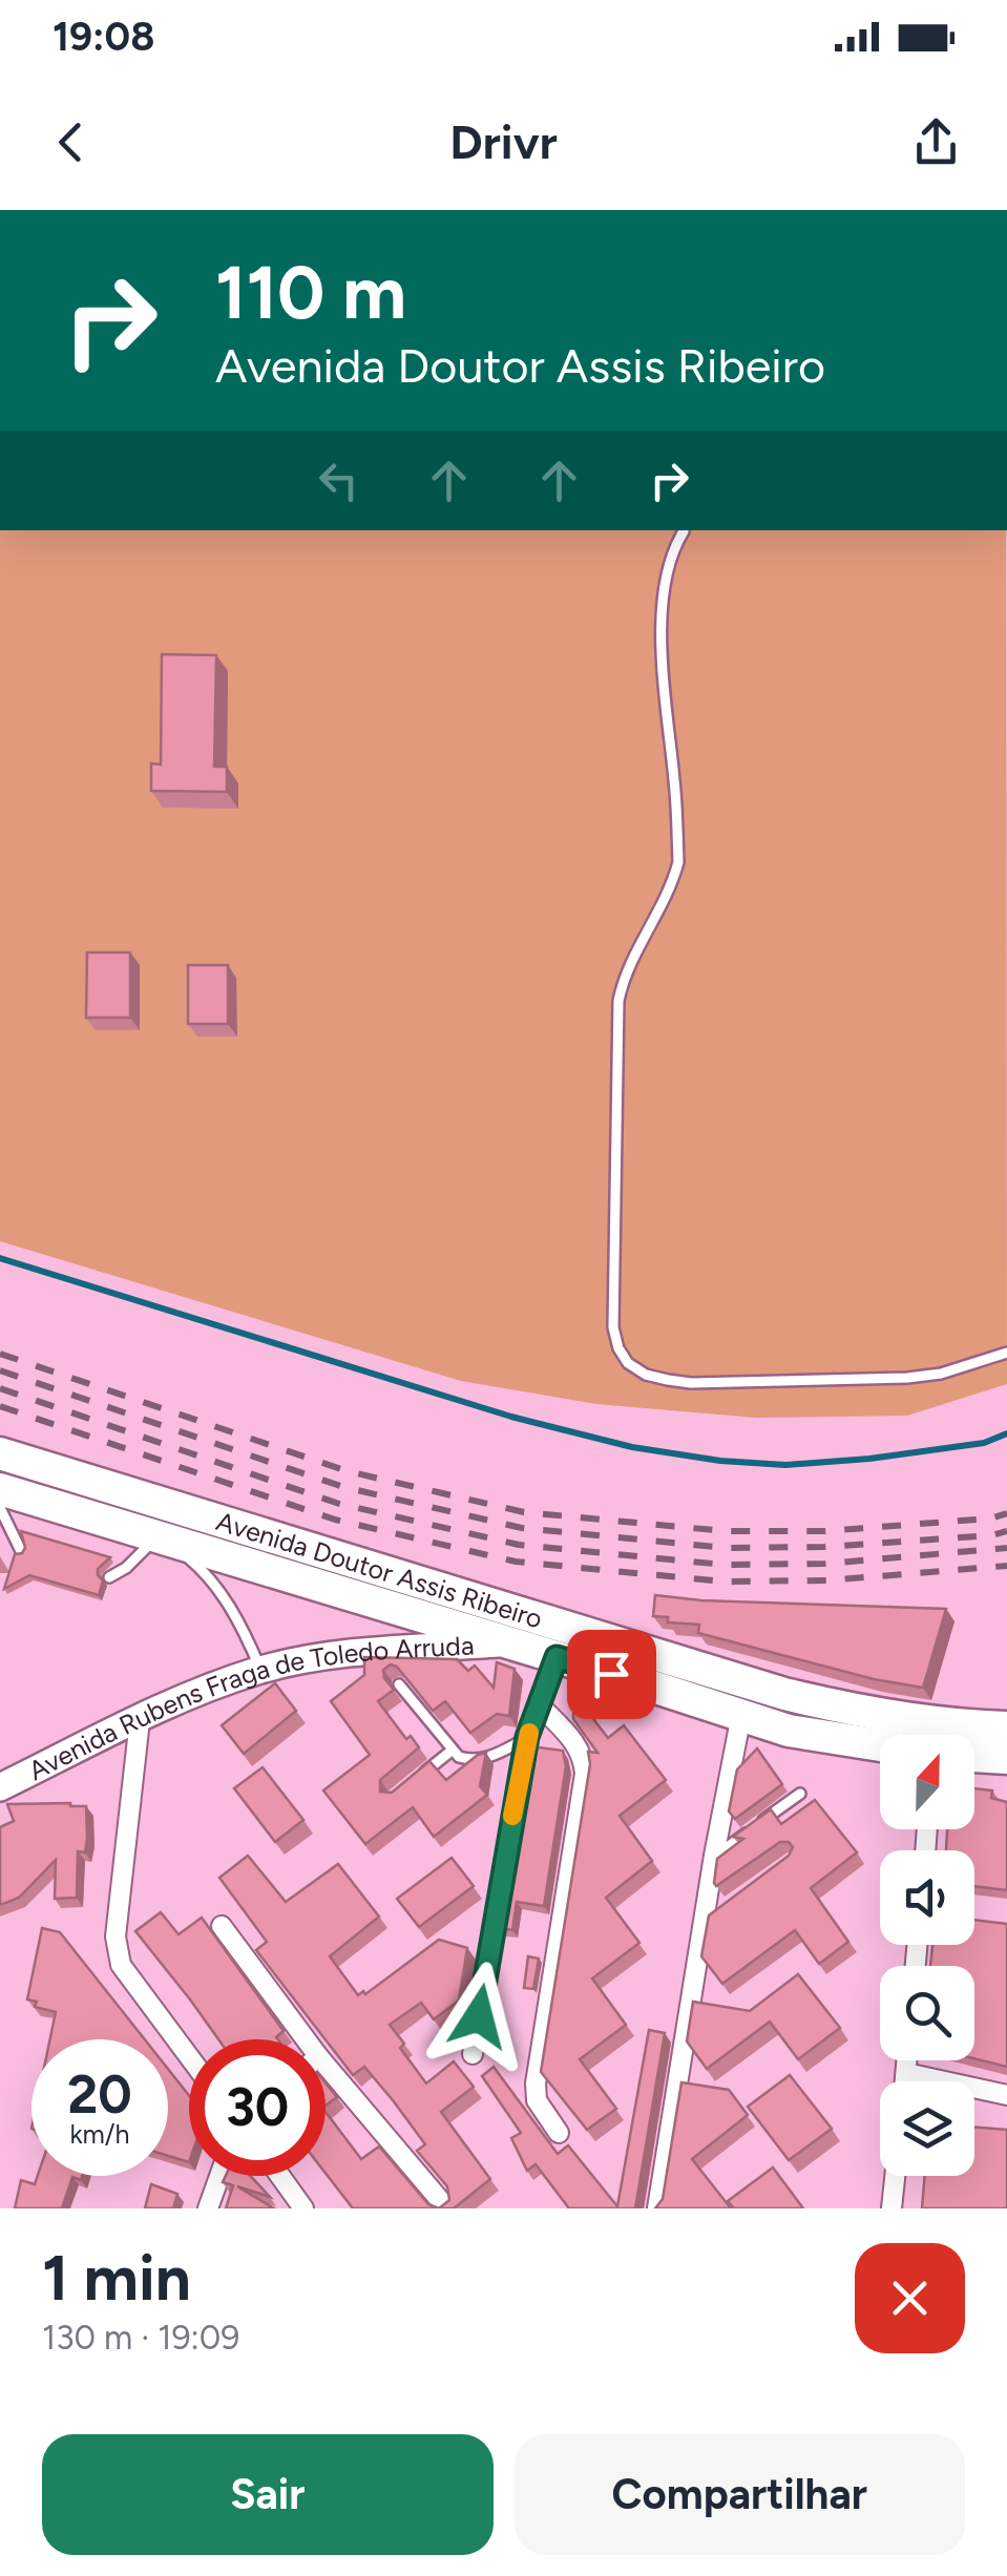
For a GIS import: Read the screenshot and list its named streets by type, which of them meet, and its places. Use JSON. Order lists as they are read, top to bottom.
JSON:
{
  "streets": {
    "main road": ["Avenida Doutor Assis Ribeiro"],
    "street": ["Avenida Rubens Fraga de Toledo Arruda"]
  },
  "crossings": [
    ["Avenida Doutor Assis Ribeiro", "Avenida Rubens Fraga de Toledo Arruda"]
  ],
  "north": "top",
  "page": {
    "status": "19:08",
    "header": "Drivr",
    "turn": ["110 m", "Avenida Doutor Assis Ribeiro"],
    "speed": "20 km/h",
    "limit": "30",
    "heading": ["1 min", "130 m · 19:09"],
    "buttons": ["Sair", "Compartilhar"]
  }
}
